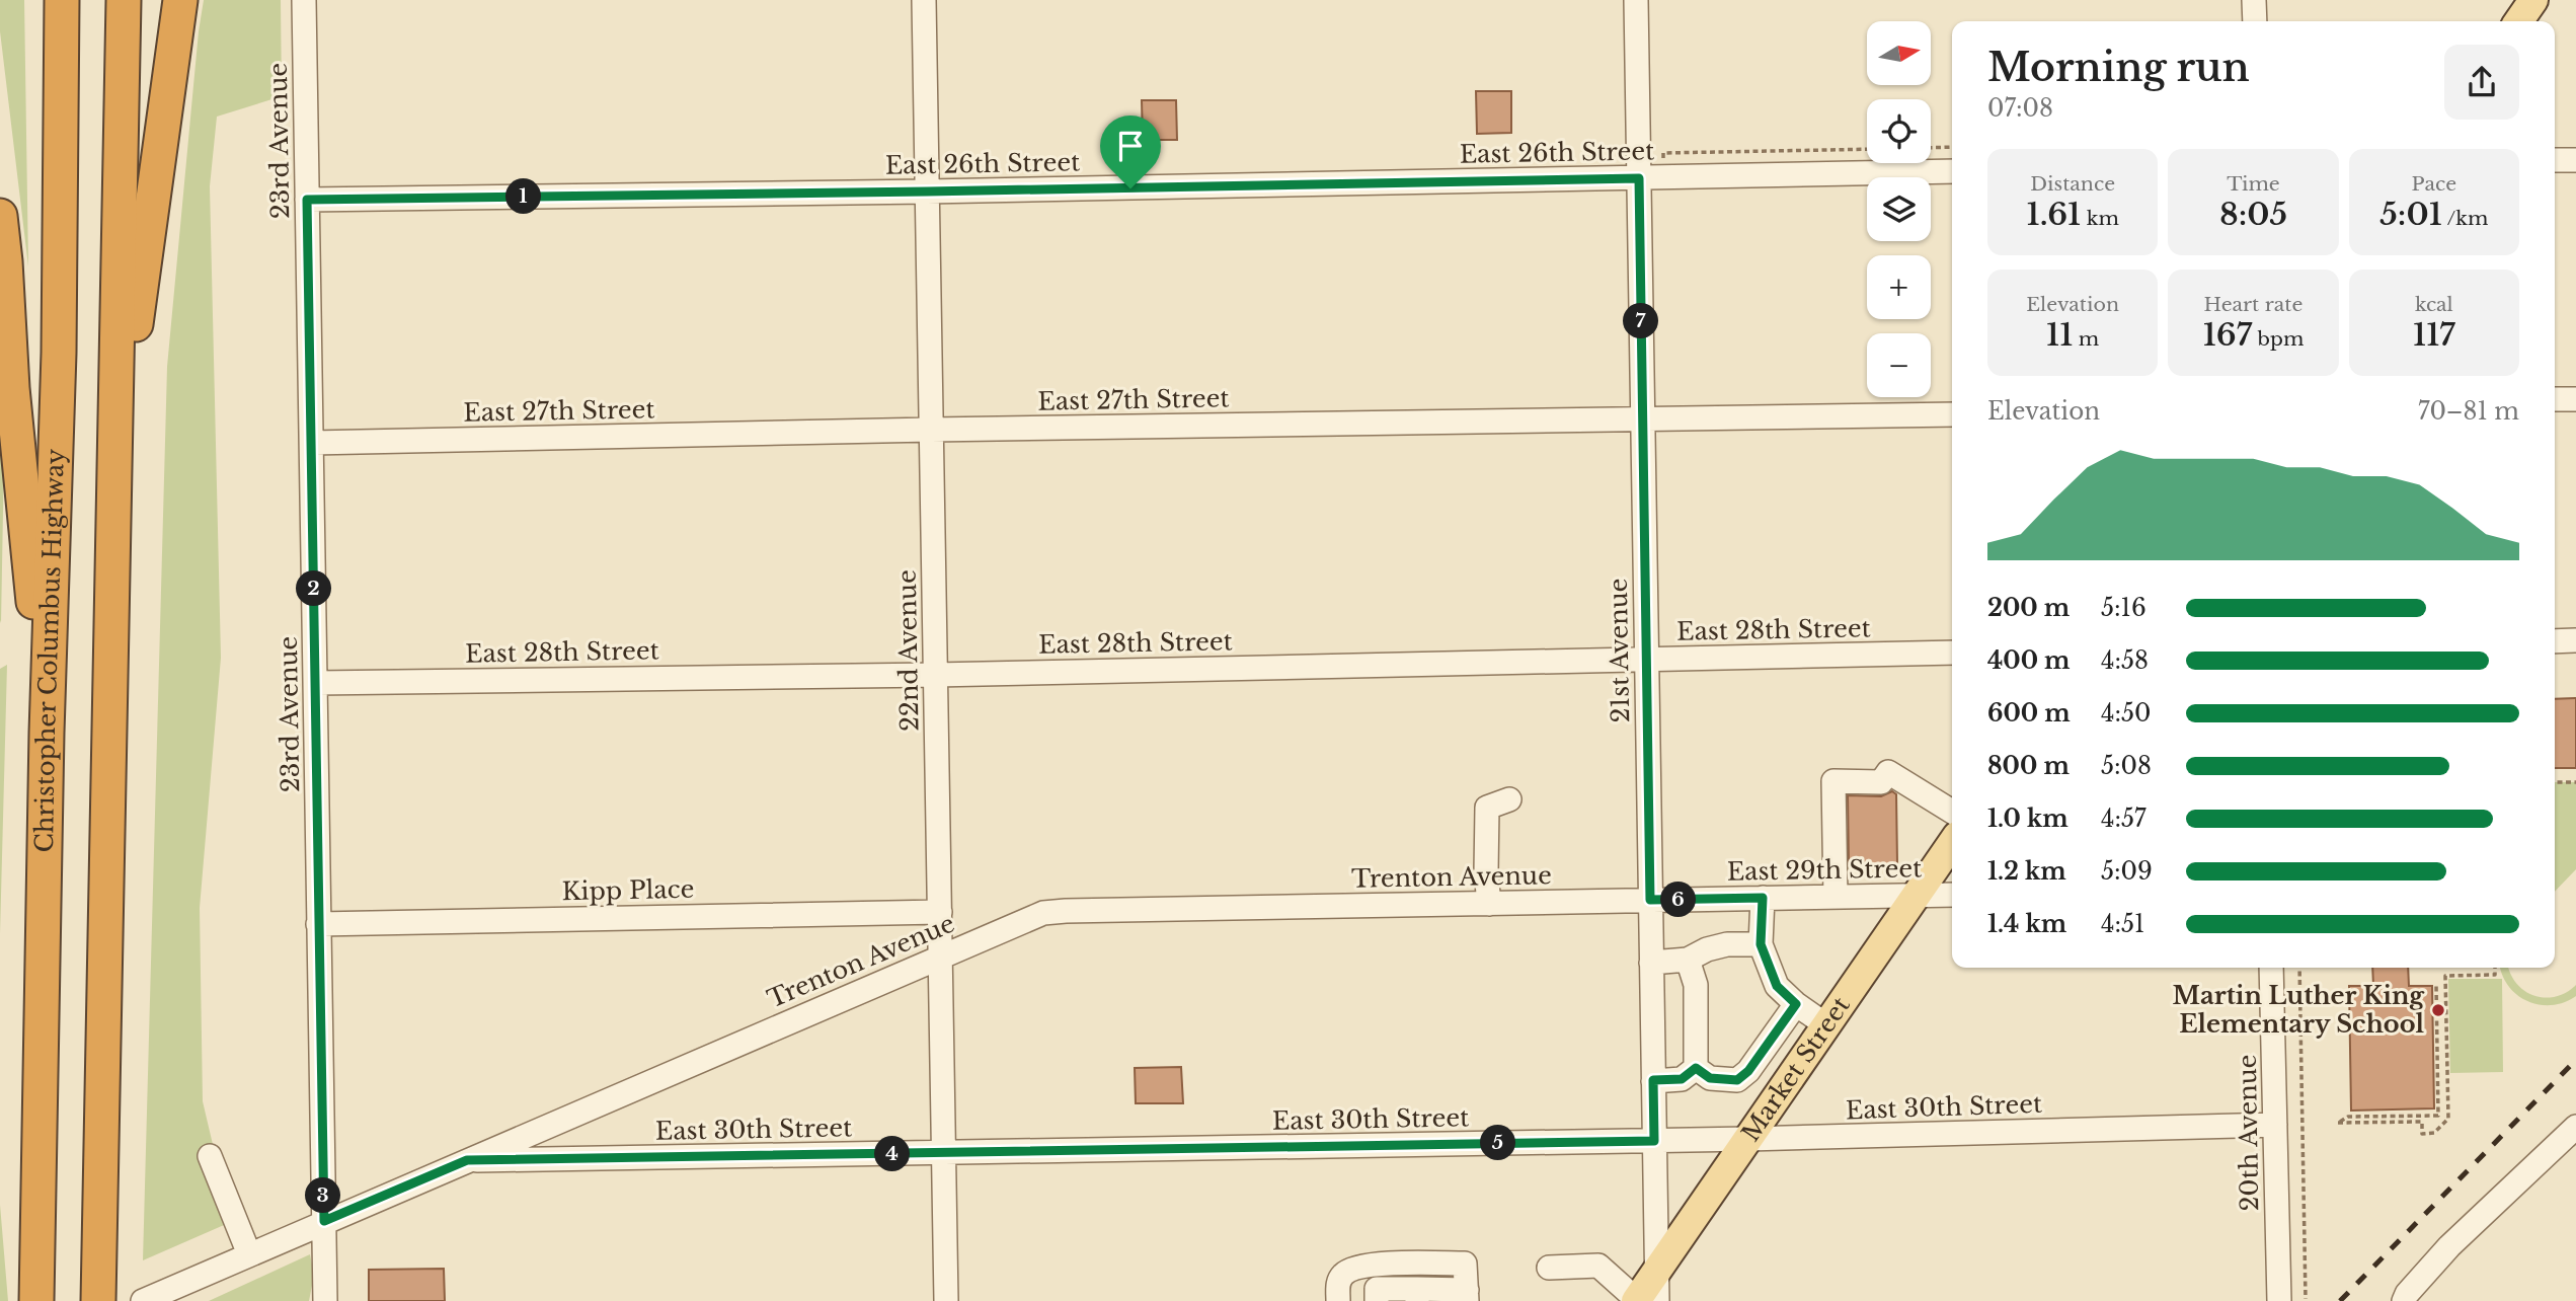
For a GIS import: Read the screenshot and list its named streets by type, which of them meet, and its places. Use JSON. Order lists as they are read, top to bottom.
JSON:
{
  "streets": {
    "highway": ["Christopher Columbus Highway"],
    "main road": ["Market Street"],
    "street": [
      "23rd Avenue",
      "East 26th Street",
      "East 27th Street",
      "East 28th Street",
      "22nd Avenue",
      "21st Avenue",
      "East 29th Street",
      "Trenton Avenue",
      "Kipp Place",
      "East 30th Street",
      "20th Avenue"
    ]
  },
  "crossings": [
    ["23rd Avenue", "East 26th Street"],
    ["23rd Avenue", "East 27th Street"],
    ["23rd Avenue", "East 28th Street"],
    ["23rd Avenue", "Trenton Avenue"],
    ["23rd Avenue", "Kipp Place"],
    ["East 26th Street", "22nd Avenue"],
    ["East 26th Street", "21st Avenue"],
    ["East 27th Street", "22nd Avenue"],
    ["East 27th Street", "21st Avenue"],
    ["East 28th Street", "22nd Avenue"],
    ["East 28th Street", "21st Avenue"],
    ["22nd Avenue", "Trenton Avenue"],
    ["22nd Avenue", "Kipp Place"],
    ["22nd Avenue", "East 30th Street"],
    ["21st Avenue", "East 29th Street"],
    ["21st Avenue", "Trenton Avenue"],
    ["21st Avenue", "Market Street"],
    ["21st Avenue", "East 30th Street"],
    ["East 29th Street", "Trenton Avenue"],
    ["East 29th Street", "Market Street"],
    ["Trenton Avenue", "East 30th Street"],
    ["Market Street", "East 30th Street"],
    ["East 30th Street", "20th Avenue"]
  ],
  "places": ["Martin Luther King Elementary School"],
  "north": "right",
  "page": {
    "map_buttons": ["+", "−"],
    "heading": ["Morning run", "07:08"],
    "stats": [
      ["Distance", "1.61 km"],
      ["Time", "8:05"],
      ["Pace", "5:01 /km"],
      ["Elevation", "11 m"],
      ["Heart rate", "167 bpm"],
      ["kcal", "117"]
    ],
    "pins": [
      "1",
      "7",
      "2",
      "6",
      "5",
      "4",
      "3"
    ],
    "chart": ["Elevation", "70–81 m"],
    "list": [
      {
        "name": "200 m",
        "note": "5:16"
      },
      {
        "name": "400 m",
        "note": "4:58"
      },
      {
        "name": "600 m",
        "note": "4:50"
      },
      {
        "name": "800 m",
        "note": "5:08"
      },
      {
        "name": "1.0 km",
        "note": "4:57"
      },
      {
        "name": "1.2 km",
        "note": "5:09"
      },
      {
        "name": "1.4 km",
        "note": "4:51"
      }
    ]
  }
}
